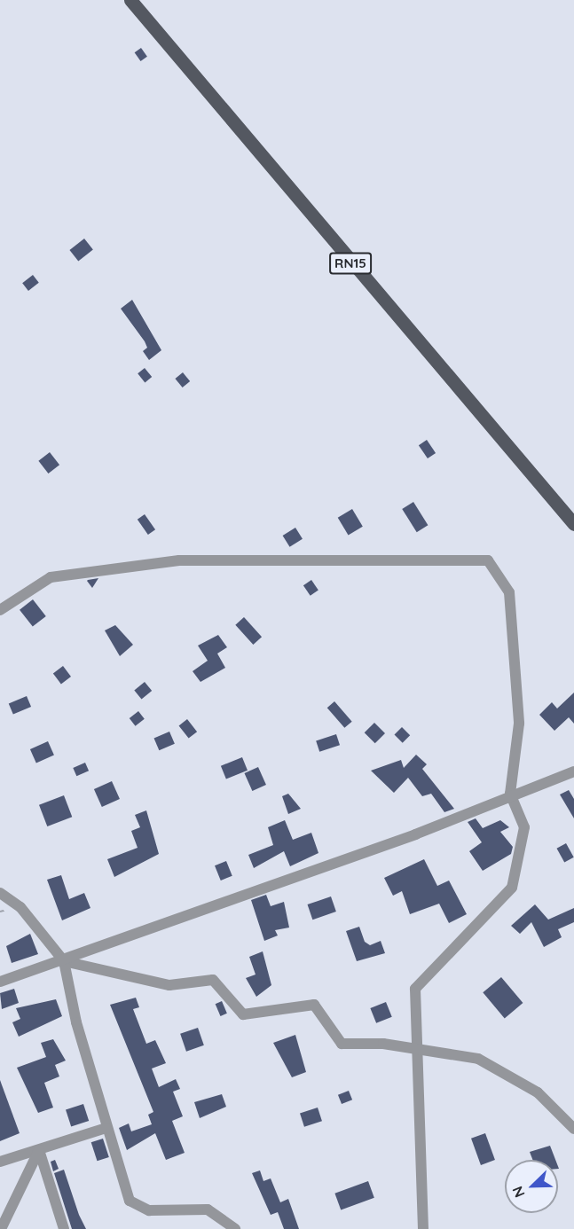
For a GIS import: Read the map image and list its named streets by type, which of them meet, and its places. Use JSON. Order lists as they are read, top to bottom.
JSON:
{
  "streets": {
    "main road": ["RN15"]
  },
  "north": "bottom left"
}
